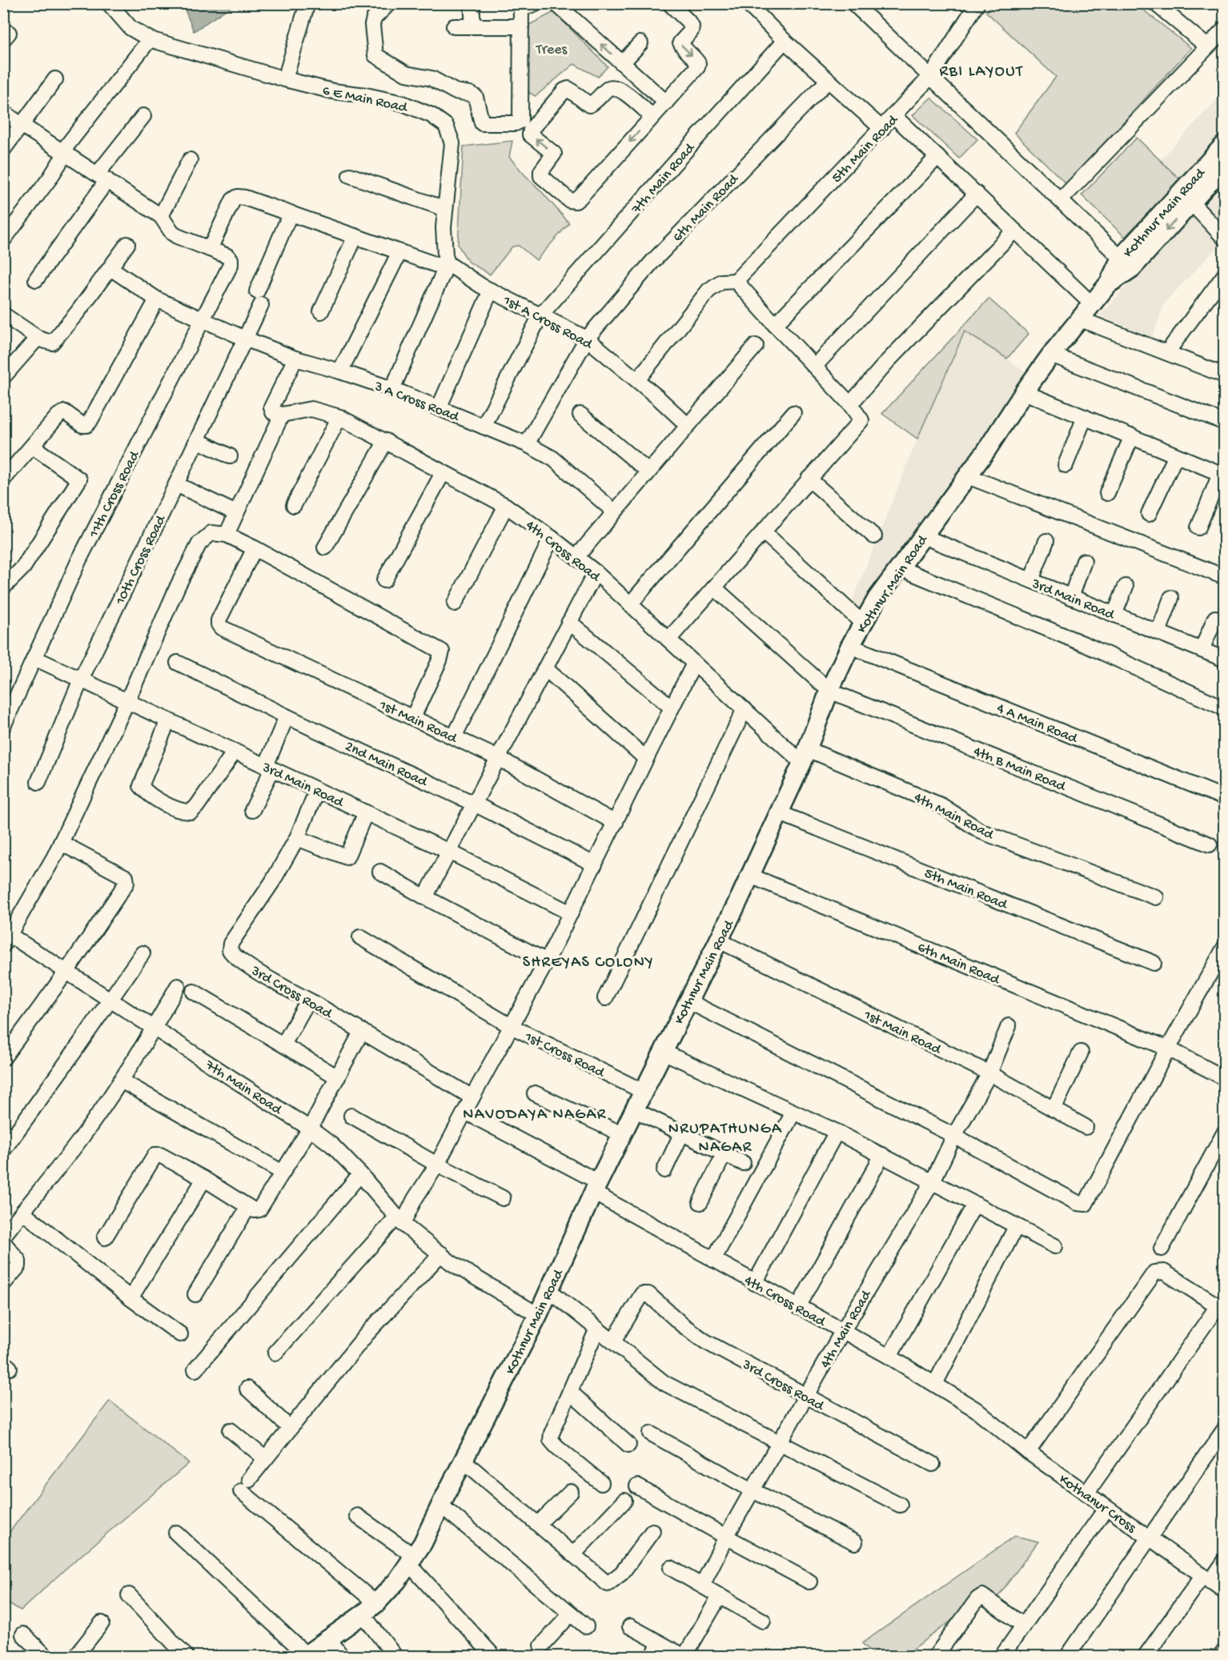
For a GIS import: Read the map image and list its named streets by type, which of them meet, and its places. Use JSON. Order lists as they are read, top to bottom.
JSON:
{
  "streets": {
    "main road": ["Kothnur Main Road"],
    "street": [
      "6 E Main Road",
      "5th Main Road",
      "7th Main Road",
      "6th Main Road",
      "1st A Cross Road",
      "3 A Cross Road",
      "11th Cross Road",
      "4th Cross Road",
      "10th Cross Road",
      "3rd Main Road",
      "1st Main Road",
      "4 A Main Road",
      "2nd Main Road",
      "4th B Main Road",
      "4th Main Road",
      "3rd Cross Road",
      "1st Cross Road",
      "Kothanur Cross"
    ]
  },
  "crossings": [
    ["6 E Main Road", "1st A Cross Road"],
    ["5th Main Road", "Kothnur Main Road"],
    ["7th Main Road", "1st A Cross Road"],
    ["7th Main Road", "3 A Cross Road"],
    ["6th Main Road", "Kothnur Main Road"],
    ["6th Main Road", "1st A Cross Road"],
    ["6th Main Road", "3 A Cross Road"],
    ["Kothnur Main Road", "4th Cross Road"],
    ["Kothnur Main Road", "3rd Main Road"],
    ["Kothnur Main Road", "1st Main Road"],
    ["Kothnur Main Road", "4 A Main Road"],
    ["Kothnur Main Road", "4th B Main Road"],
    ["Kothnur Main Road", "4th Main Road"],
    ["Kothnur Main Road", "1st Cross Road"],
    ["1st A Cross Road", "11th Cross Road"],
    ["1st A Cross Road", "10th Cross Road"],
    ["3 A Cross Road", "11th Cross Road"],
    ["3 A Cross Road", "10th Cross Road"],
    ["11th Cross Road", "3rd Main Road"],
    ["4th Cross Road", "4th Main Road"],
    ["4th Cross Road", "Kothanur Cross"],
    ["10th Cross Road", "3rd Main Road"],
    ["3rd Main Road", "1st Cross Road"],
    ["1st Main Road", "4th Main Road"],
    ["1st Main Road", "1st Cross Road"],
    ["2nd Main Road", "1st Cross Road"],
    ["4th Main Road", "3rd Cross Road"]
  ],
  "districts": [
    "RBI LAYOUT",
    "SHREYAS COLONY",
    "NAVODAYA NAGAR",
    "NRUPATHUNGA NAGAR"
  ],
  "parks": ["Trees"]
}
